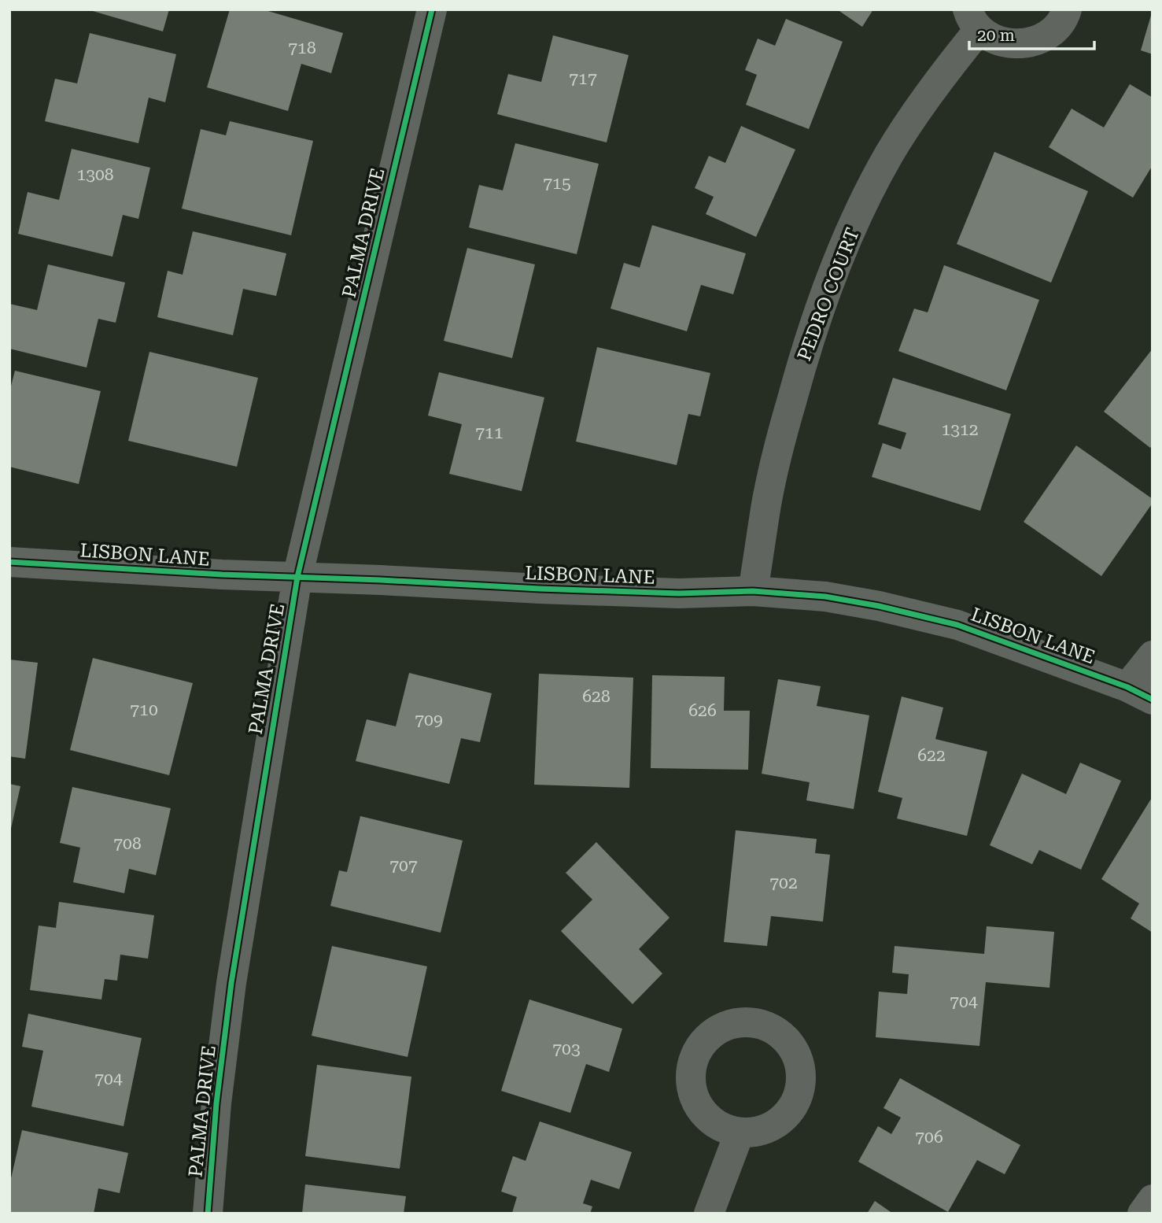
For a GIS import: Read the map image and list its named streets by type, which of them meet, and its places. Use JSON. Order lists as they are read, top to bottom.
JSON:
{
  "streets": {
    "street": ["PALMA DRIVE", "PEDRO COURT", "LISBON LANE"]
  },
  "crossings": [
    ["PALMA DRIVE", "LISBON LANE"],
    ["PEDRO COURT", "LISBON LANE"]
  ],
  "house_numbers": [
    "718",
    "717",
    "1308",
    "715",
    "1312",
    "711",
    "628",
    "710",
    "626",
    "709",
    "622",
    "708",
    "707",
    "702",
    "704",
    "703",
    "704",
    "706"
  ],
  "scale_bar": "20 m"
}
